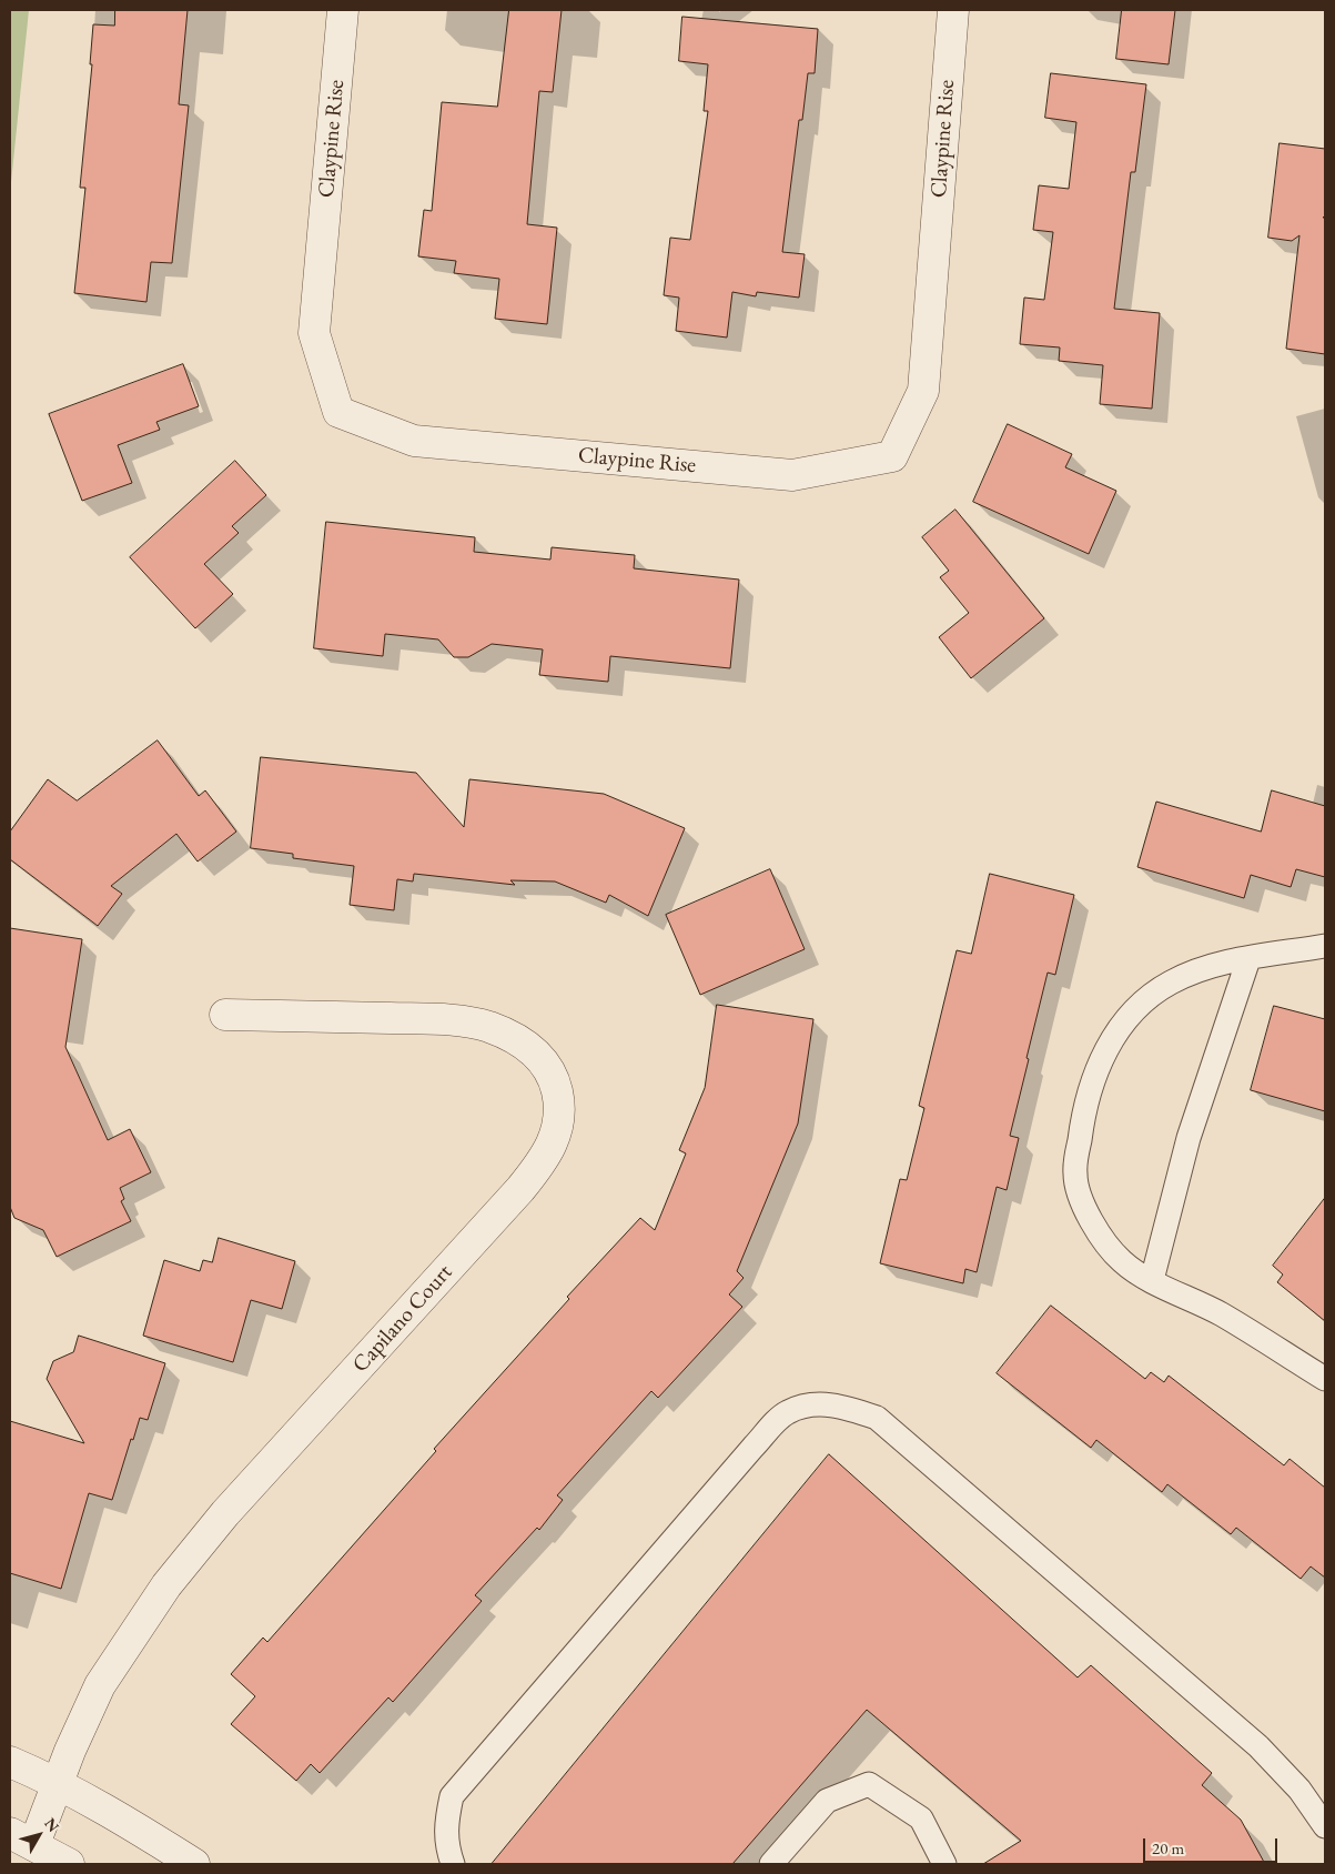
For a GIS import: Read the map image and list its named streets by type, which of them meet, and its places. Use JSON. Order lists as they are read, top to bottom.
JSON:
{
  "streets": {
    "street": ["Claypine Rise", "Capilano Court"]
  },
  "scale_bar": "20 m",
  "north": "top right"
}
